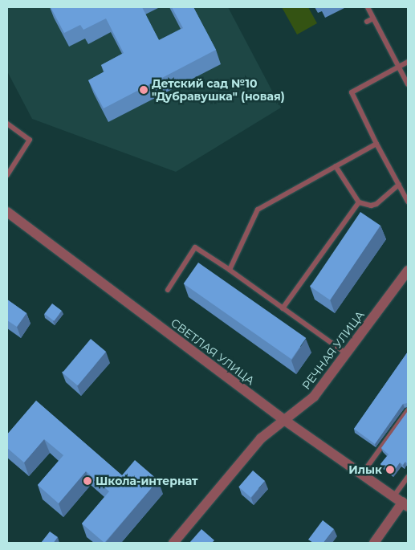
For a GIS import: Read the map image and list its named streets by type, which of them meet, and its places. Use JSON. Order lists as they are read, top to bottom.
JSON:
{
  "streets": {
    "street": ["РЕЧНАЯ УЛИЦА", "СВЕТЛАЯ УЛИЦА"]
  },
  "crossings": [
    ["РЕЧНАЯ УЛИЦА", "СВЕТЛАЯ УЛИЦА"]
  ],
  "places": ["Детский сад №10 \"Дубравушка\" (новая)", "Илык", "Школа-интернат"]
}
